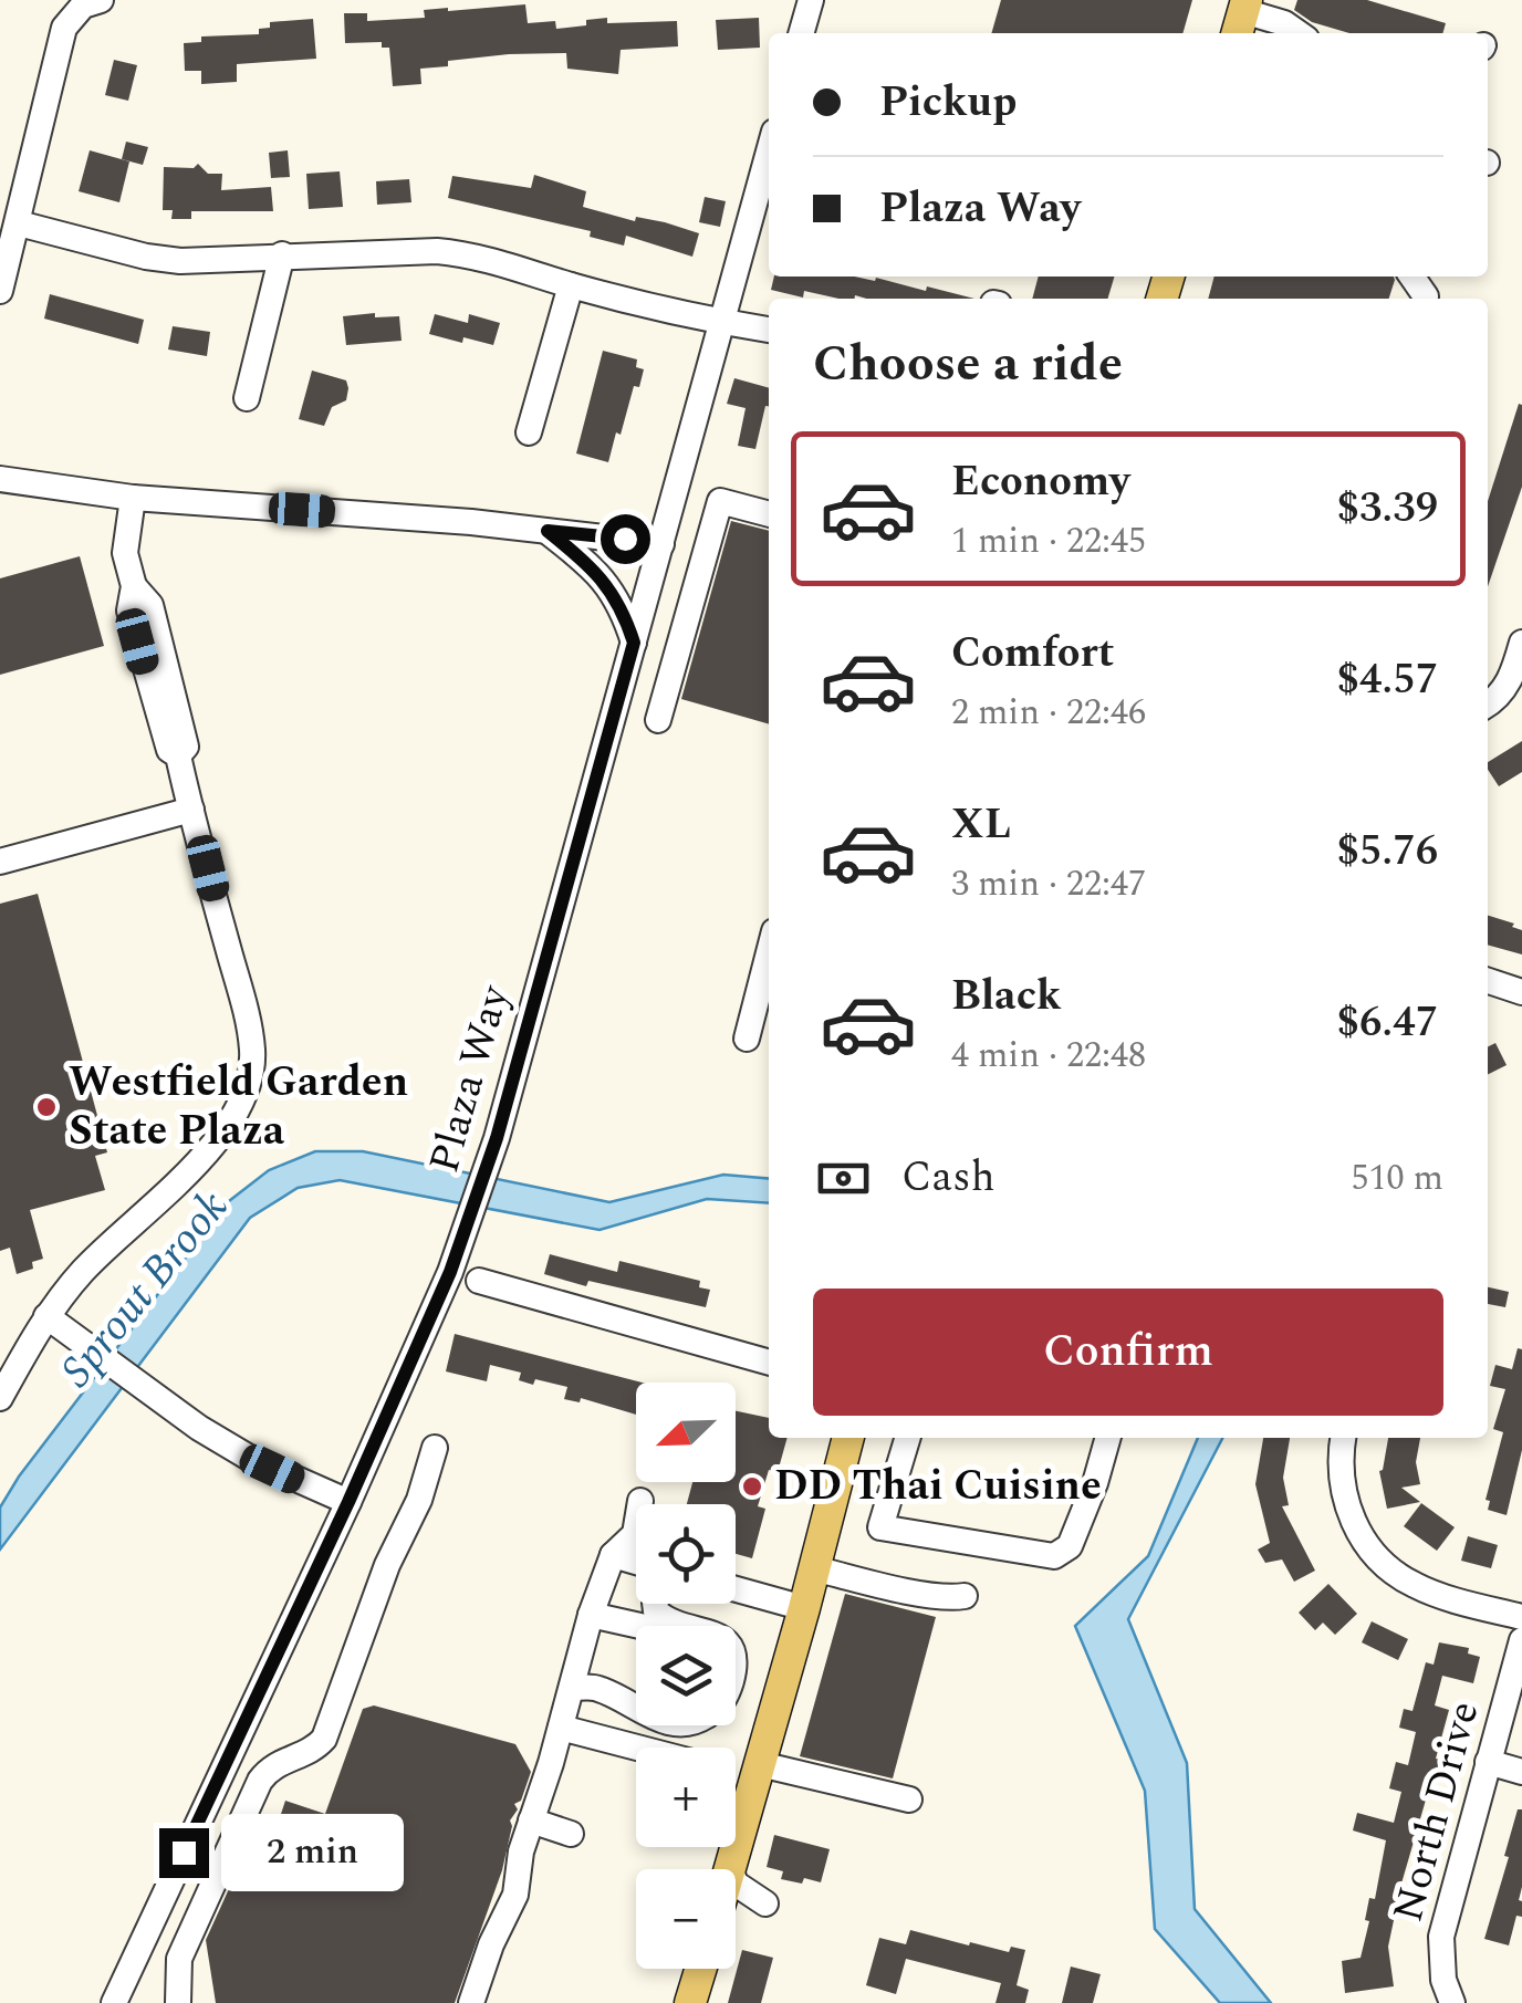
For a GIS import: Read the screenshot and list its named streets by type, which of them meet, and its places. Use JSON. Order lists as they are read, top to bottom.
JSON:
{
  "streets": {
    "street": ["Plaza Way", "North Drive"]
  },
  "water": ["Sprout Brook"],
  "places": ["Westfield Garden State Plaza", "DD Thai Cuisine"],
  "north": "bottom left",
  "page": {
    "banner": ["Pickup", "Plaza Way"],
    "heading": "Choose a ride",
    "list": [
      {
        "name": "Economy",
        "note": "1 min · 22:45",
        "value": "$3.39"
      },
      {
        "name": "Comfort",
        "note": "2 min · 22:46",
        "value": "$4.57"
      },
      {
        "name": "XL",
        "note": "3 min · 22:47",
        "value": "$5.76"
      },
      {
        "name": "Black",
        "note": "4 min · 22:48",
        "value": "$6.47"
      }
    ],
    "pay": ["Cash", "510 m"],
    "buttons": "Confirm",
    "map_buttons": ["+", "−"],
    "bubble": "2 min"
  }
}
